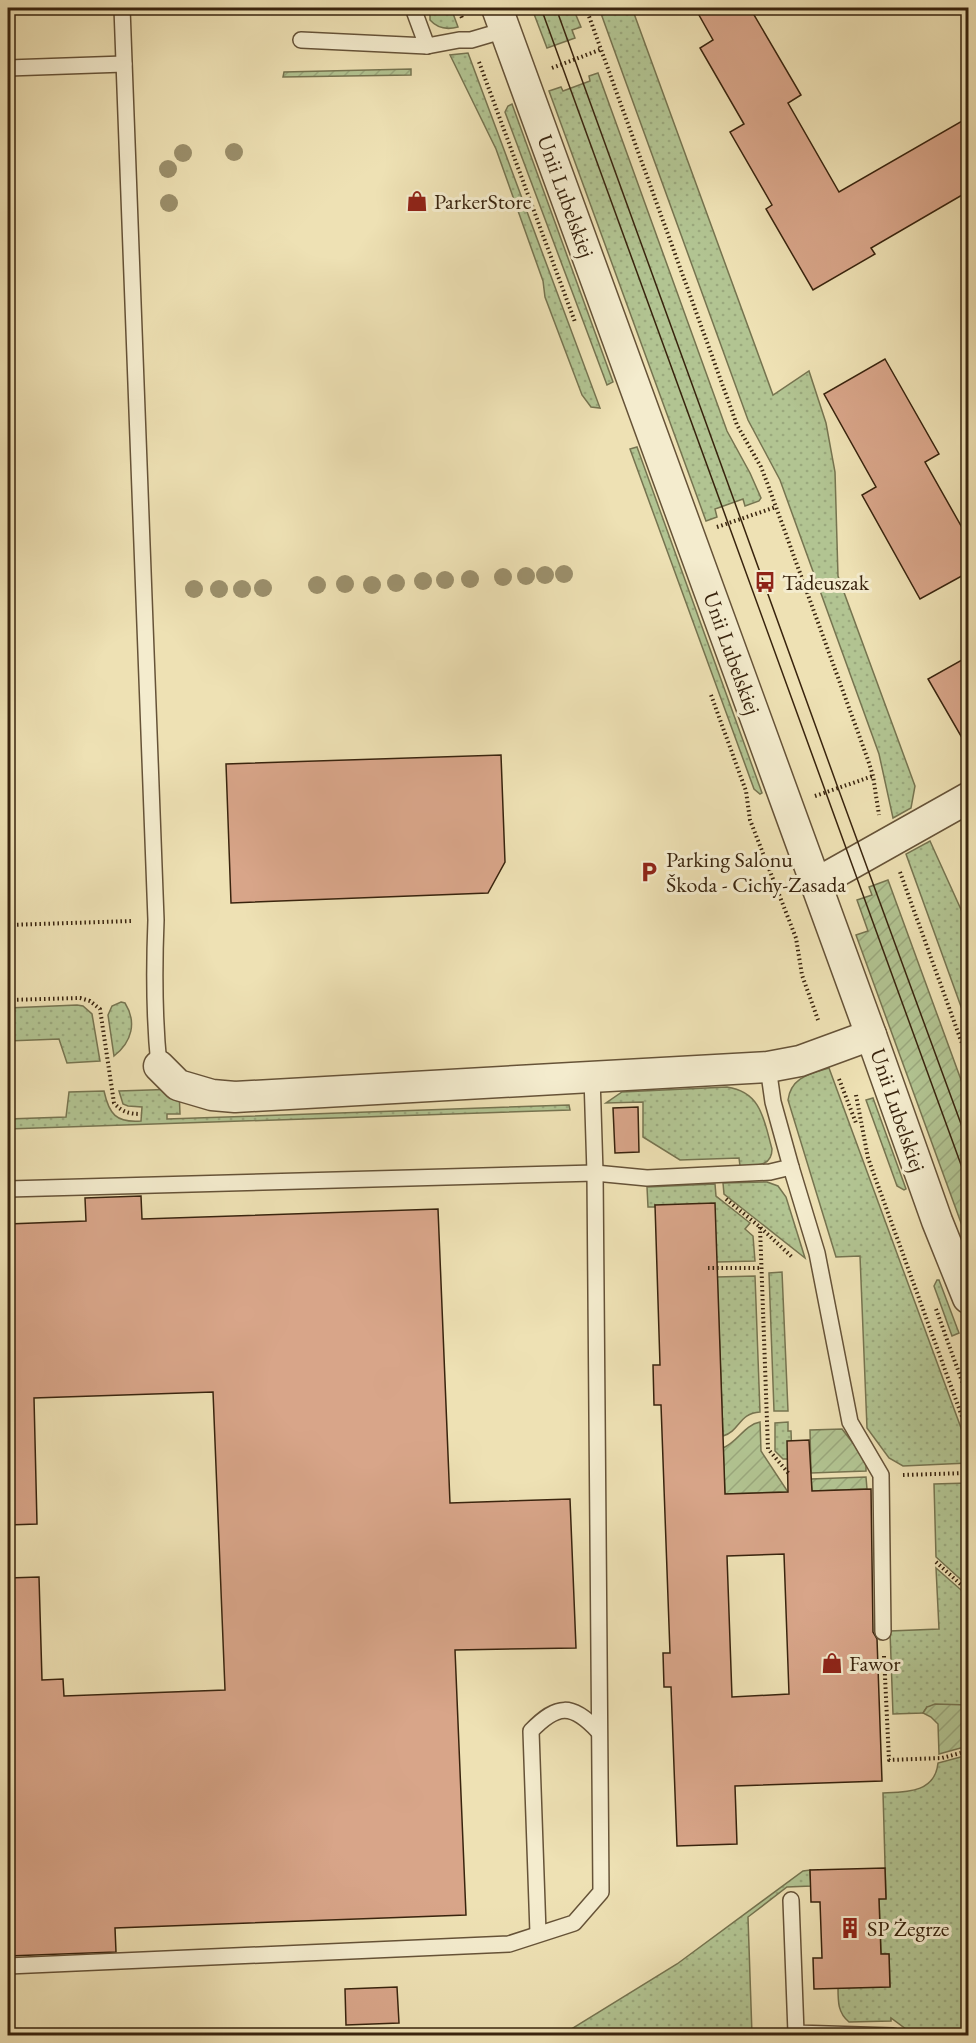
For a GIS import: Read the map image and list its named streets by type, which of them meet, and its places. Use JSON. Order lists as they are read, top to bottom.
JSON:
{
  "streets": {
    "street": ["Unii Lubelskiej"]
  },
  "places": {
    "shop": ["ParkerStore", "Fawor"],
    "bus stop": ["Tadeuszak"],
    "parking": ["Parking Salonu Škoda - Cichy-Zasada"],
    "building": ["SP Żegrze"]
  }
}
